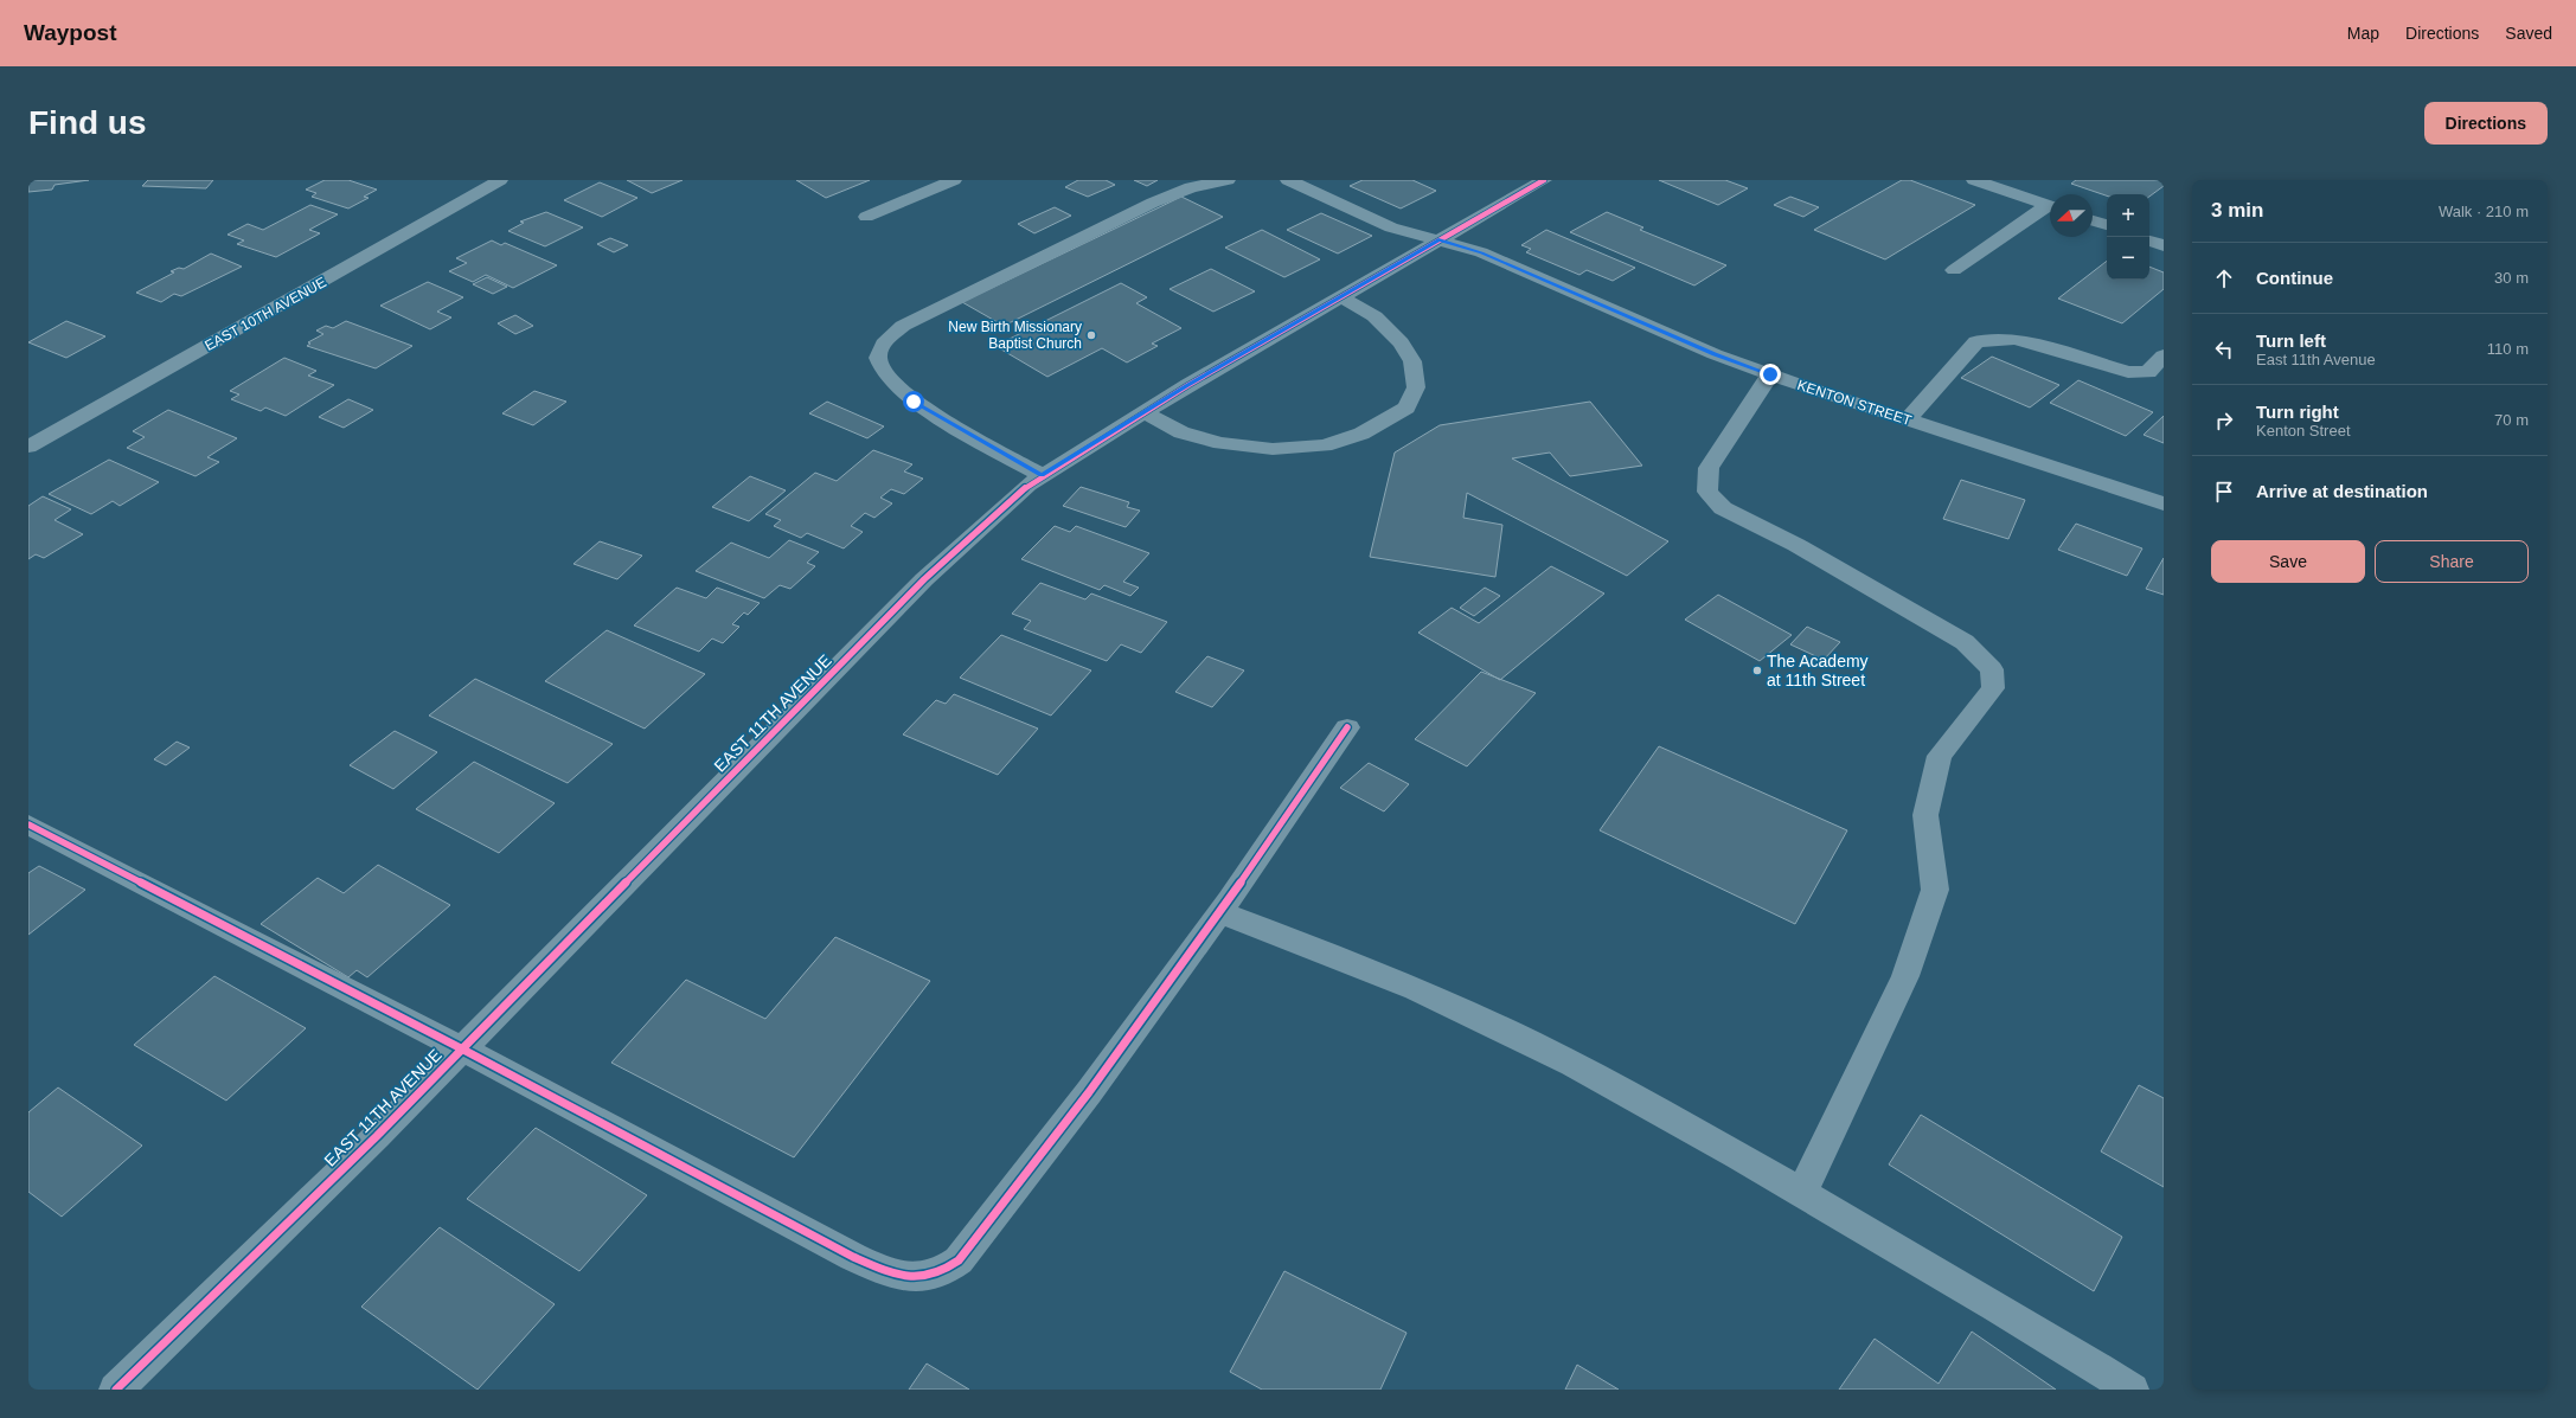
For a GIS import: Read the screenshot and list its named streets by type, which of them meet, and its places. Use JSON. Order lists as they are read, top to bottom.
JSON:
{
  "streets": {
    "street": ["EAST 10TH AVENUE", "KENTON STREET", "EAST 11TH AVENUE"]
  },
  "crossings": [
    ["KENTON STREET", "EAST 11TH AVENUE"]
  ],
  "places": ["New Birth Missionary Baptist Church", "The Academy at 11th Street"],
  "north": "left",
  "page": {
    "header": "Waypost",
    "nav": ["Map", "Directions", "Saved"],
    "buttons": [
      "Directions",
      ["Save", "Share"]
    ],
    "title": "Find us",
    "heading": ["3 min", "Walk · 210 m"],
    "map_buttons": ["+", "−"],
    "list": [
      ["Continue", "30 m"],
      ["Turn left", "East 11th Avenue", "110 m"],
      ["Turn right", "Kenton Street", "70 m"],
      "Arrive at destination"
    ]
  }
}
